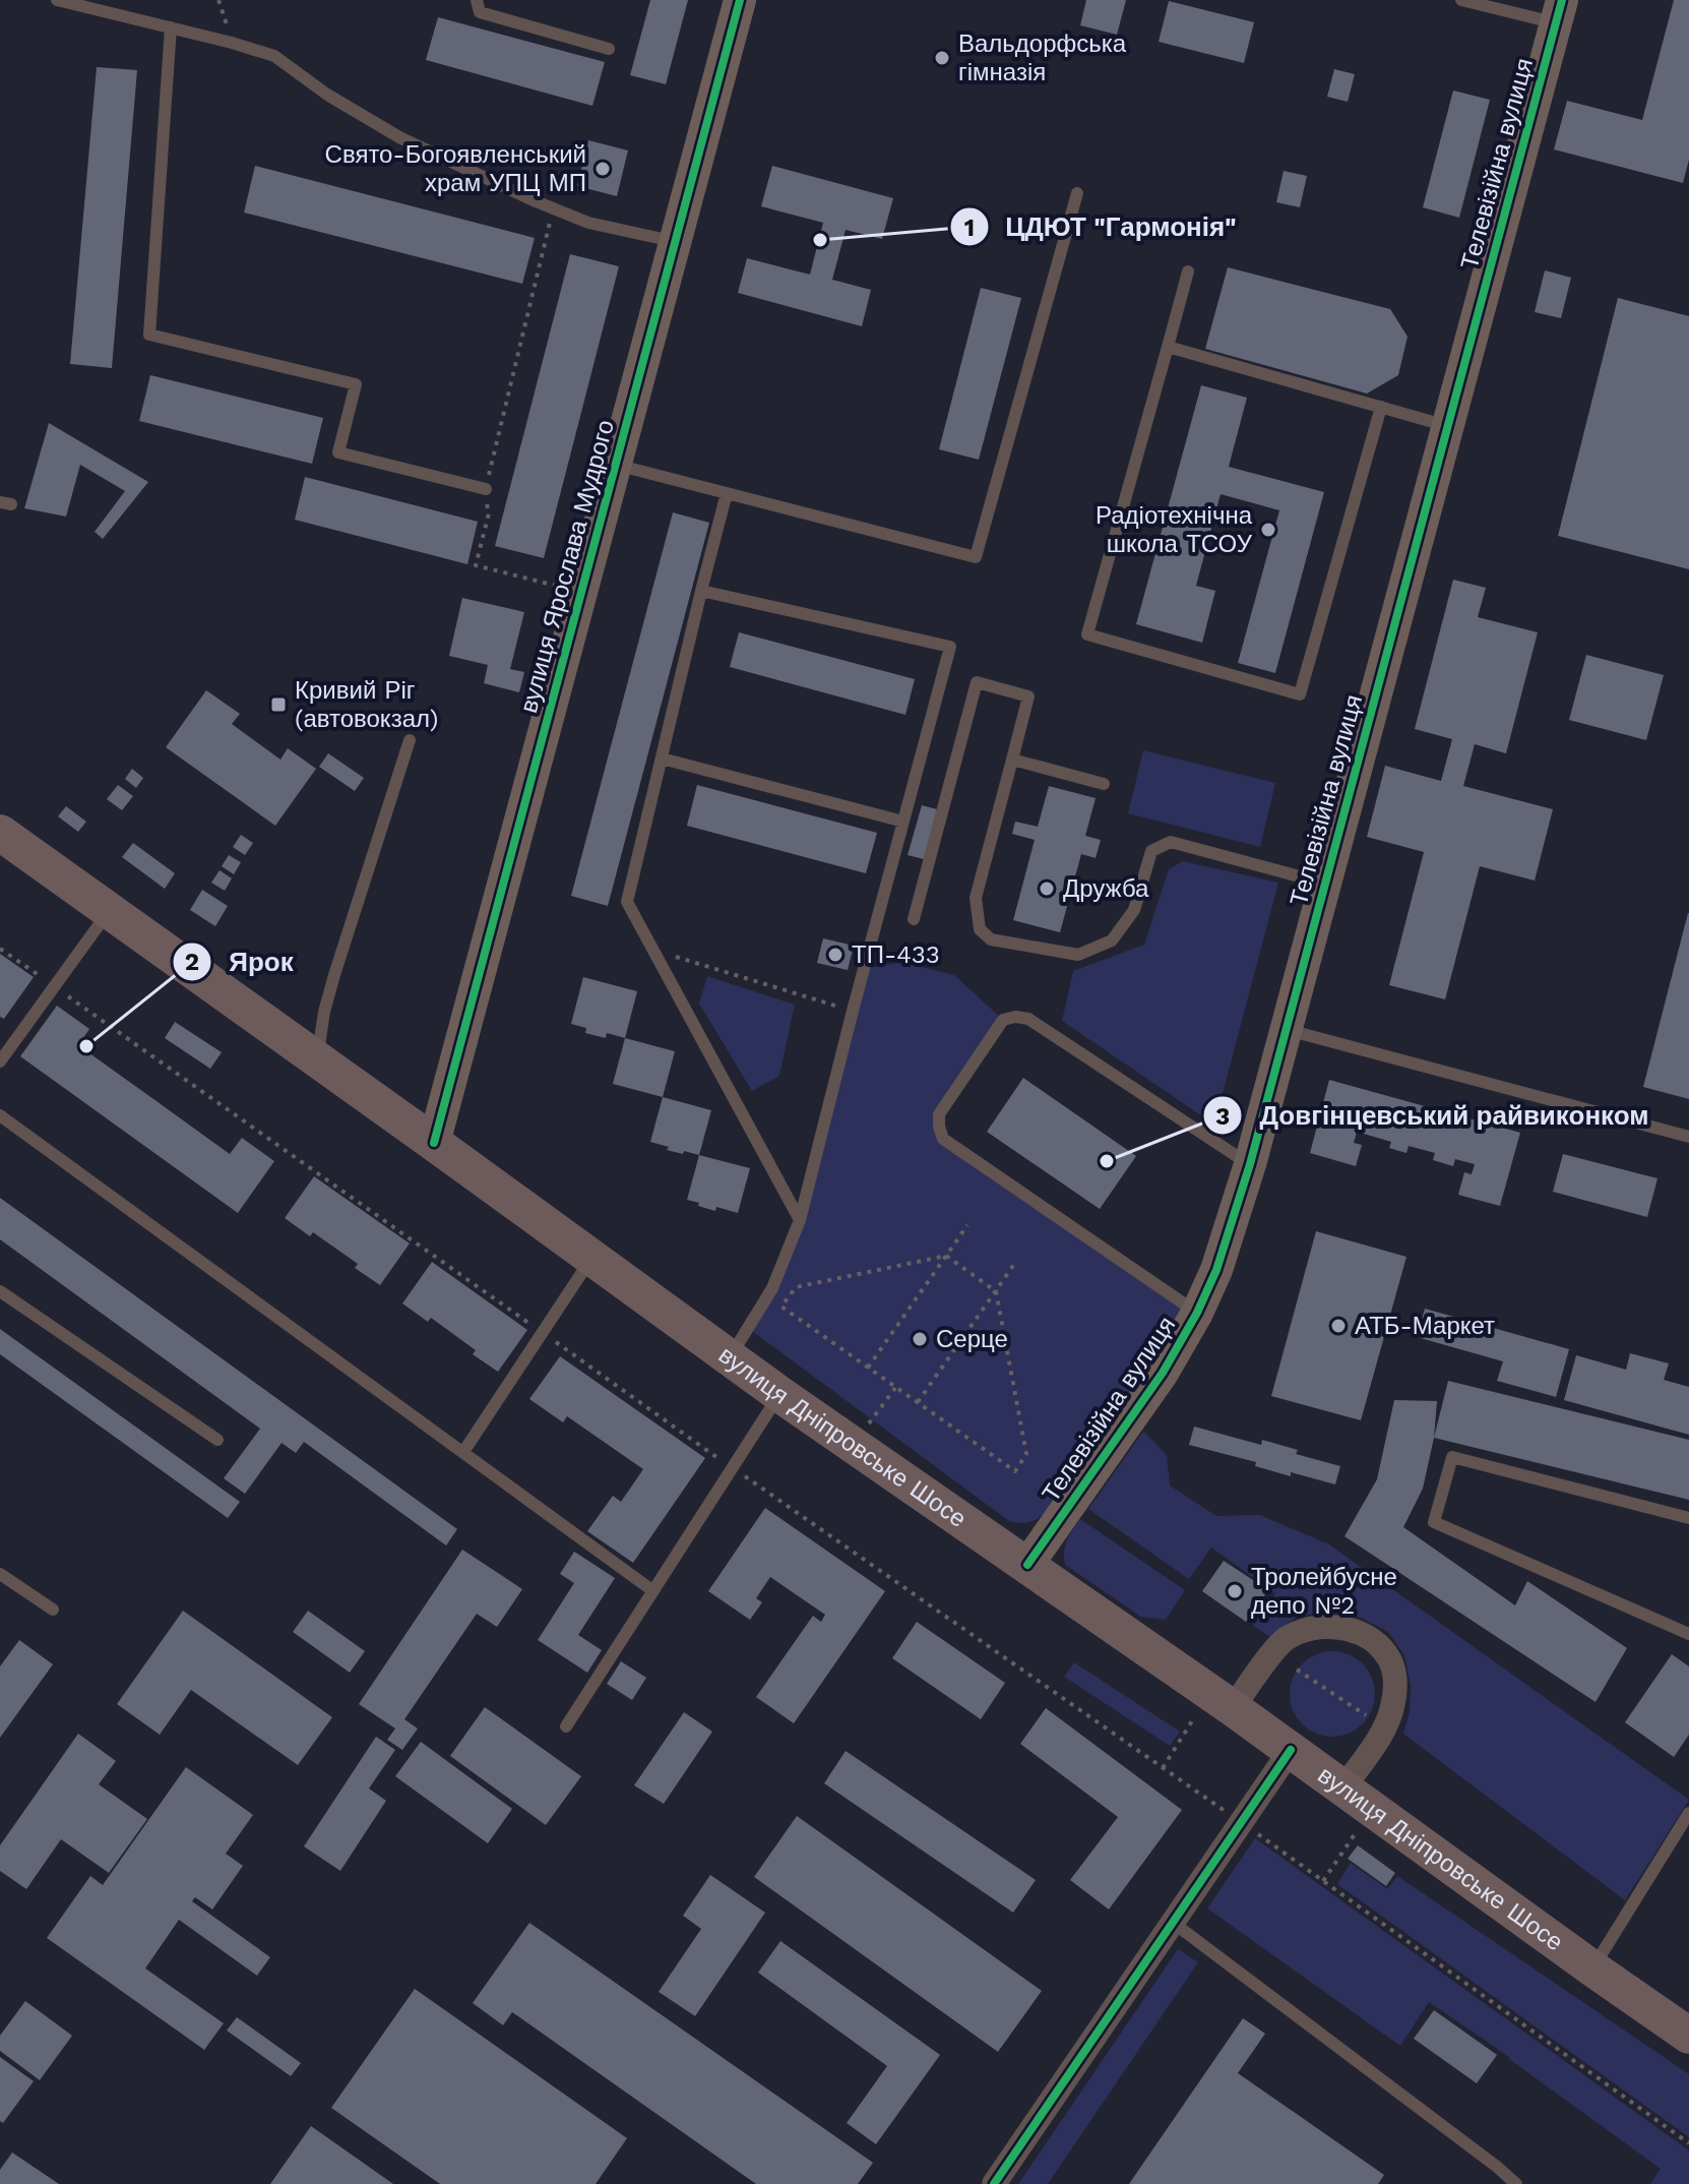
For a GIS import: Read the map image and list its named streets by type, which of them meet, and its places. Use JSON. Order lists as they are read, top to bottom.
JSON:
{
  "streets": {
    "main road": ["вулиця Дніпровське Шосе"],
    "street": ["Телевізійна вулиця", "вулиця Ярослава Мудрого"]
  },
  "crossings": [
    ["Телевізійна вулиця", "вулиця Дніпровське Шосе"],
    ["вулиця Ярослава Мудрого", "вулиця Дніпровське Шосе"]
  ],
  "places": {
    "other": [
      "Вальдорфська гімназія",
      "Свято-Богоявленський храм УПЦ МП",
      "ЦДЮТ \"Гармонія\"",
      "Радіотехнічна школа ТСОУ",
      "Дружба",
      "ТП-433",
      "Ярок",
      "Довгінцевський райвиконком",
      "АТБ-Маркет",
      "Серце",
      "Тролейбусне депо №2"
    ],
    "transit": ["Кривий Ріг (автовокзал)"]
  }
}
